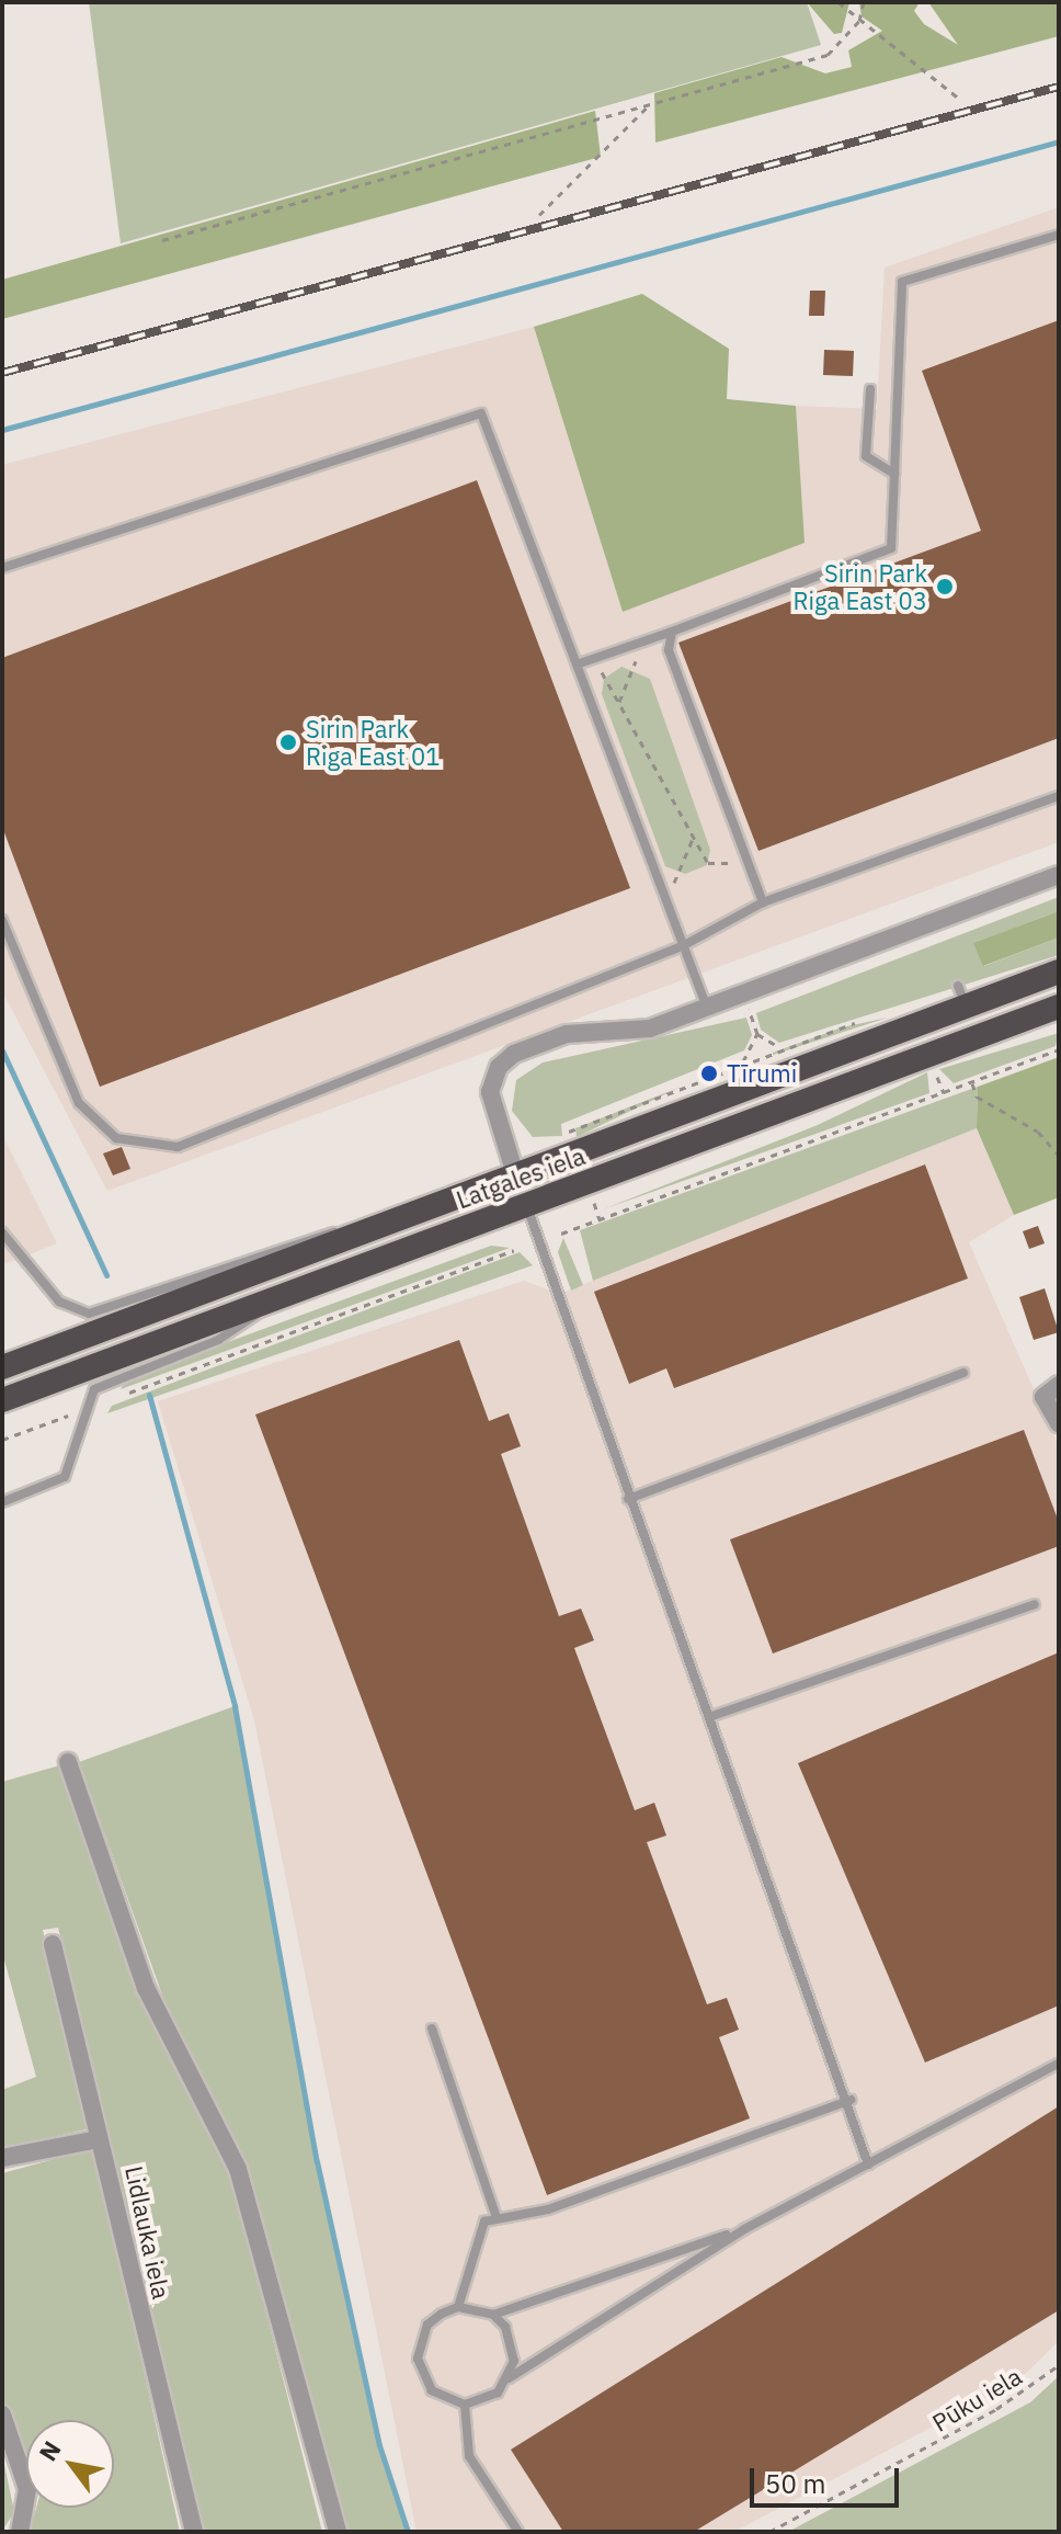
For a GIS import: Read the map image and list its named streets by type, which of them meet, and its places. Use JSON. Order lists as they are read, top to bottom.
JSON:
{
  "streets": {
    "highway": ["Latgales iela"],
    "street": ["Lidlauka iela"],
    "path": ["Pūku iela"]
  },
  "places": ["Sirin Park Riga East 03", "Sirin Park Riga East 01", "Tīrumi"],
  "scale_bar": "50 m",
  "north": "top left"
}
